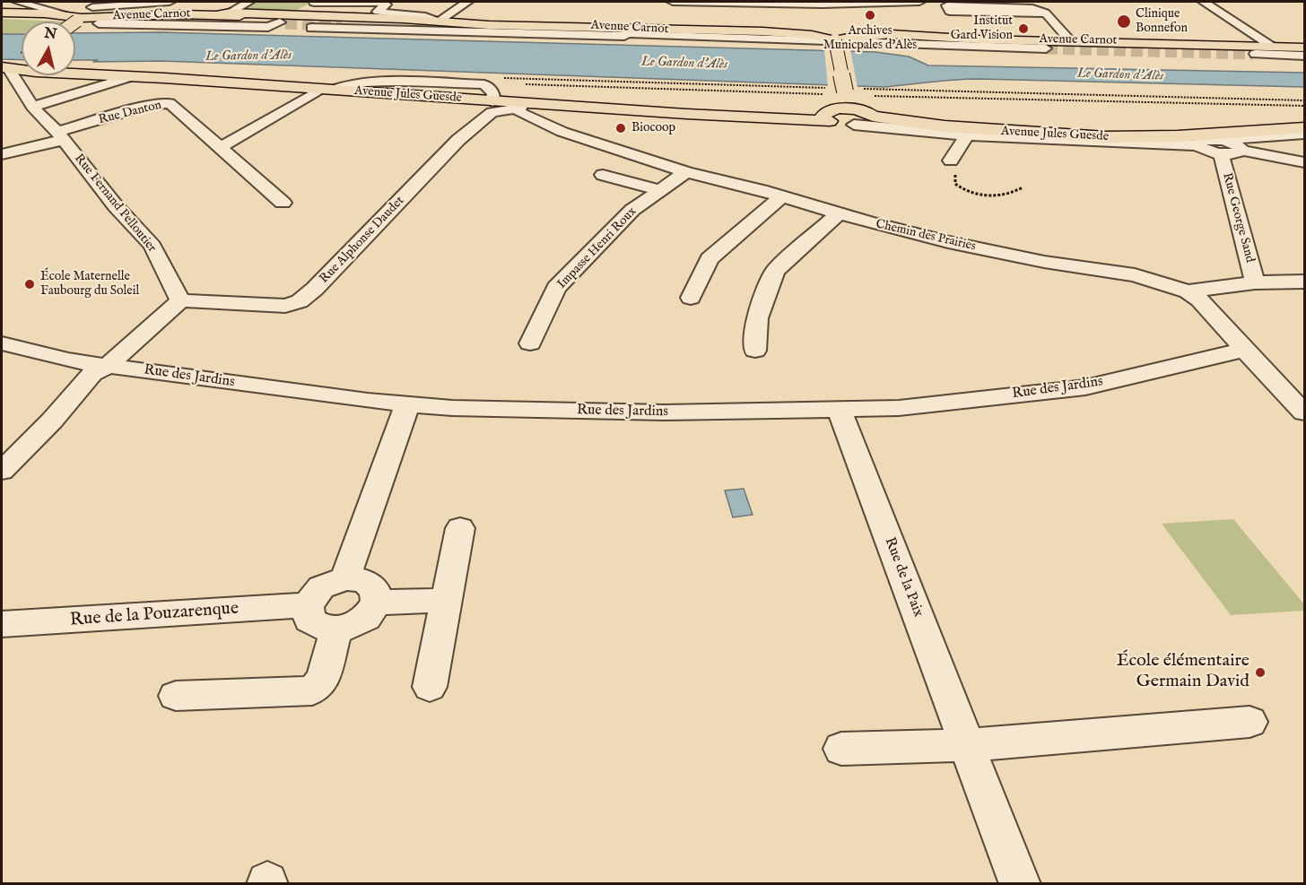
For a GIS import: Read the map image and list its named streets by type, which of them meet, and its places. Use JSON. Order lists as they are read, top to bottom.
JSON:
{
  "streets": {
    "main road": ["Avenue Carnot", "Avenue Jules Guesde"],
    "street": [
      "Rue Danton",
      "Rue Fernand Pelloutier",
      "Rue George Sand",
      "Chemin des Prairies",
      "Rue Alphonse Daudet",
      "Impasse Henri Roux",
      "Rue des Jardins",
      "Rue de la Paix",
      "Rue de la Pouzarenque"
    ]
  },
  "crossings": [
    ["Avenue Jules Guesde", "Rue Fernand Pelloutier"],
    ["Avenue Jules Guesde", "Chemin des Prairies"],
    ["Avenue Jules Guesde", "Rue Alphonse Daudet"],
    ["Rue Danton", "Rue Fernand Pelloutier"],
    ["Rue Fernand Pelloutier", "Rue Alphonse Daudet"],
    ["Chemin des Prairies", "Rue Alphonse Daudet"],
    ["Chemin des Prairies", "Impasse Henri Roux"],
    ["Chemin des Prairies", "Rue des Jardins"],
    ["Rue des Jardins", "Rue de la Paix"]
  ],
  "water": ["Le Gardon d'Alès"],
  "places": [
    "Archives Municpales d'Alès",
    "Clinique Bonnefon",
    "Institut Gard Vision",
    "Biocoop",
    "École Maternelle Faubourg du Soleil",
    "École élémentaire Germain David"
  ],
  "north": "top"
}
